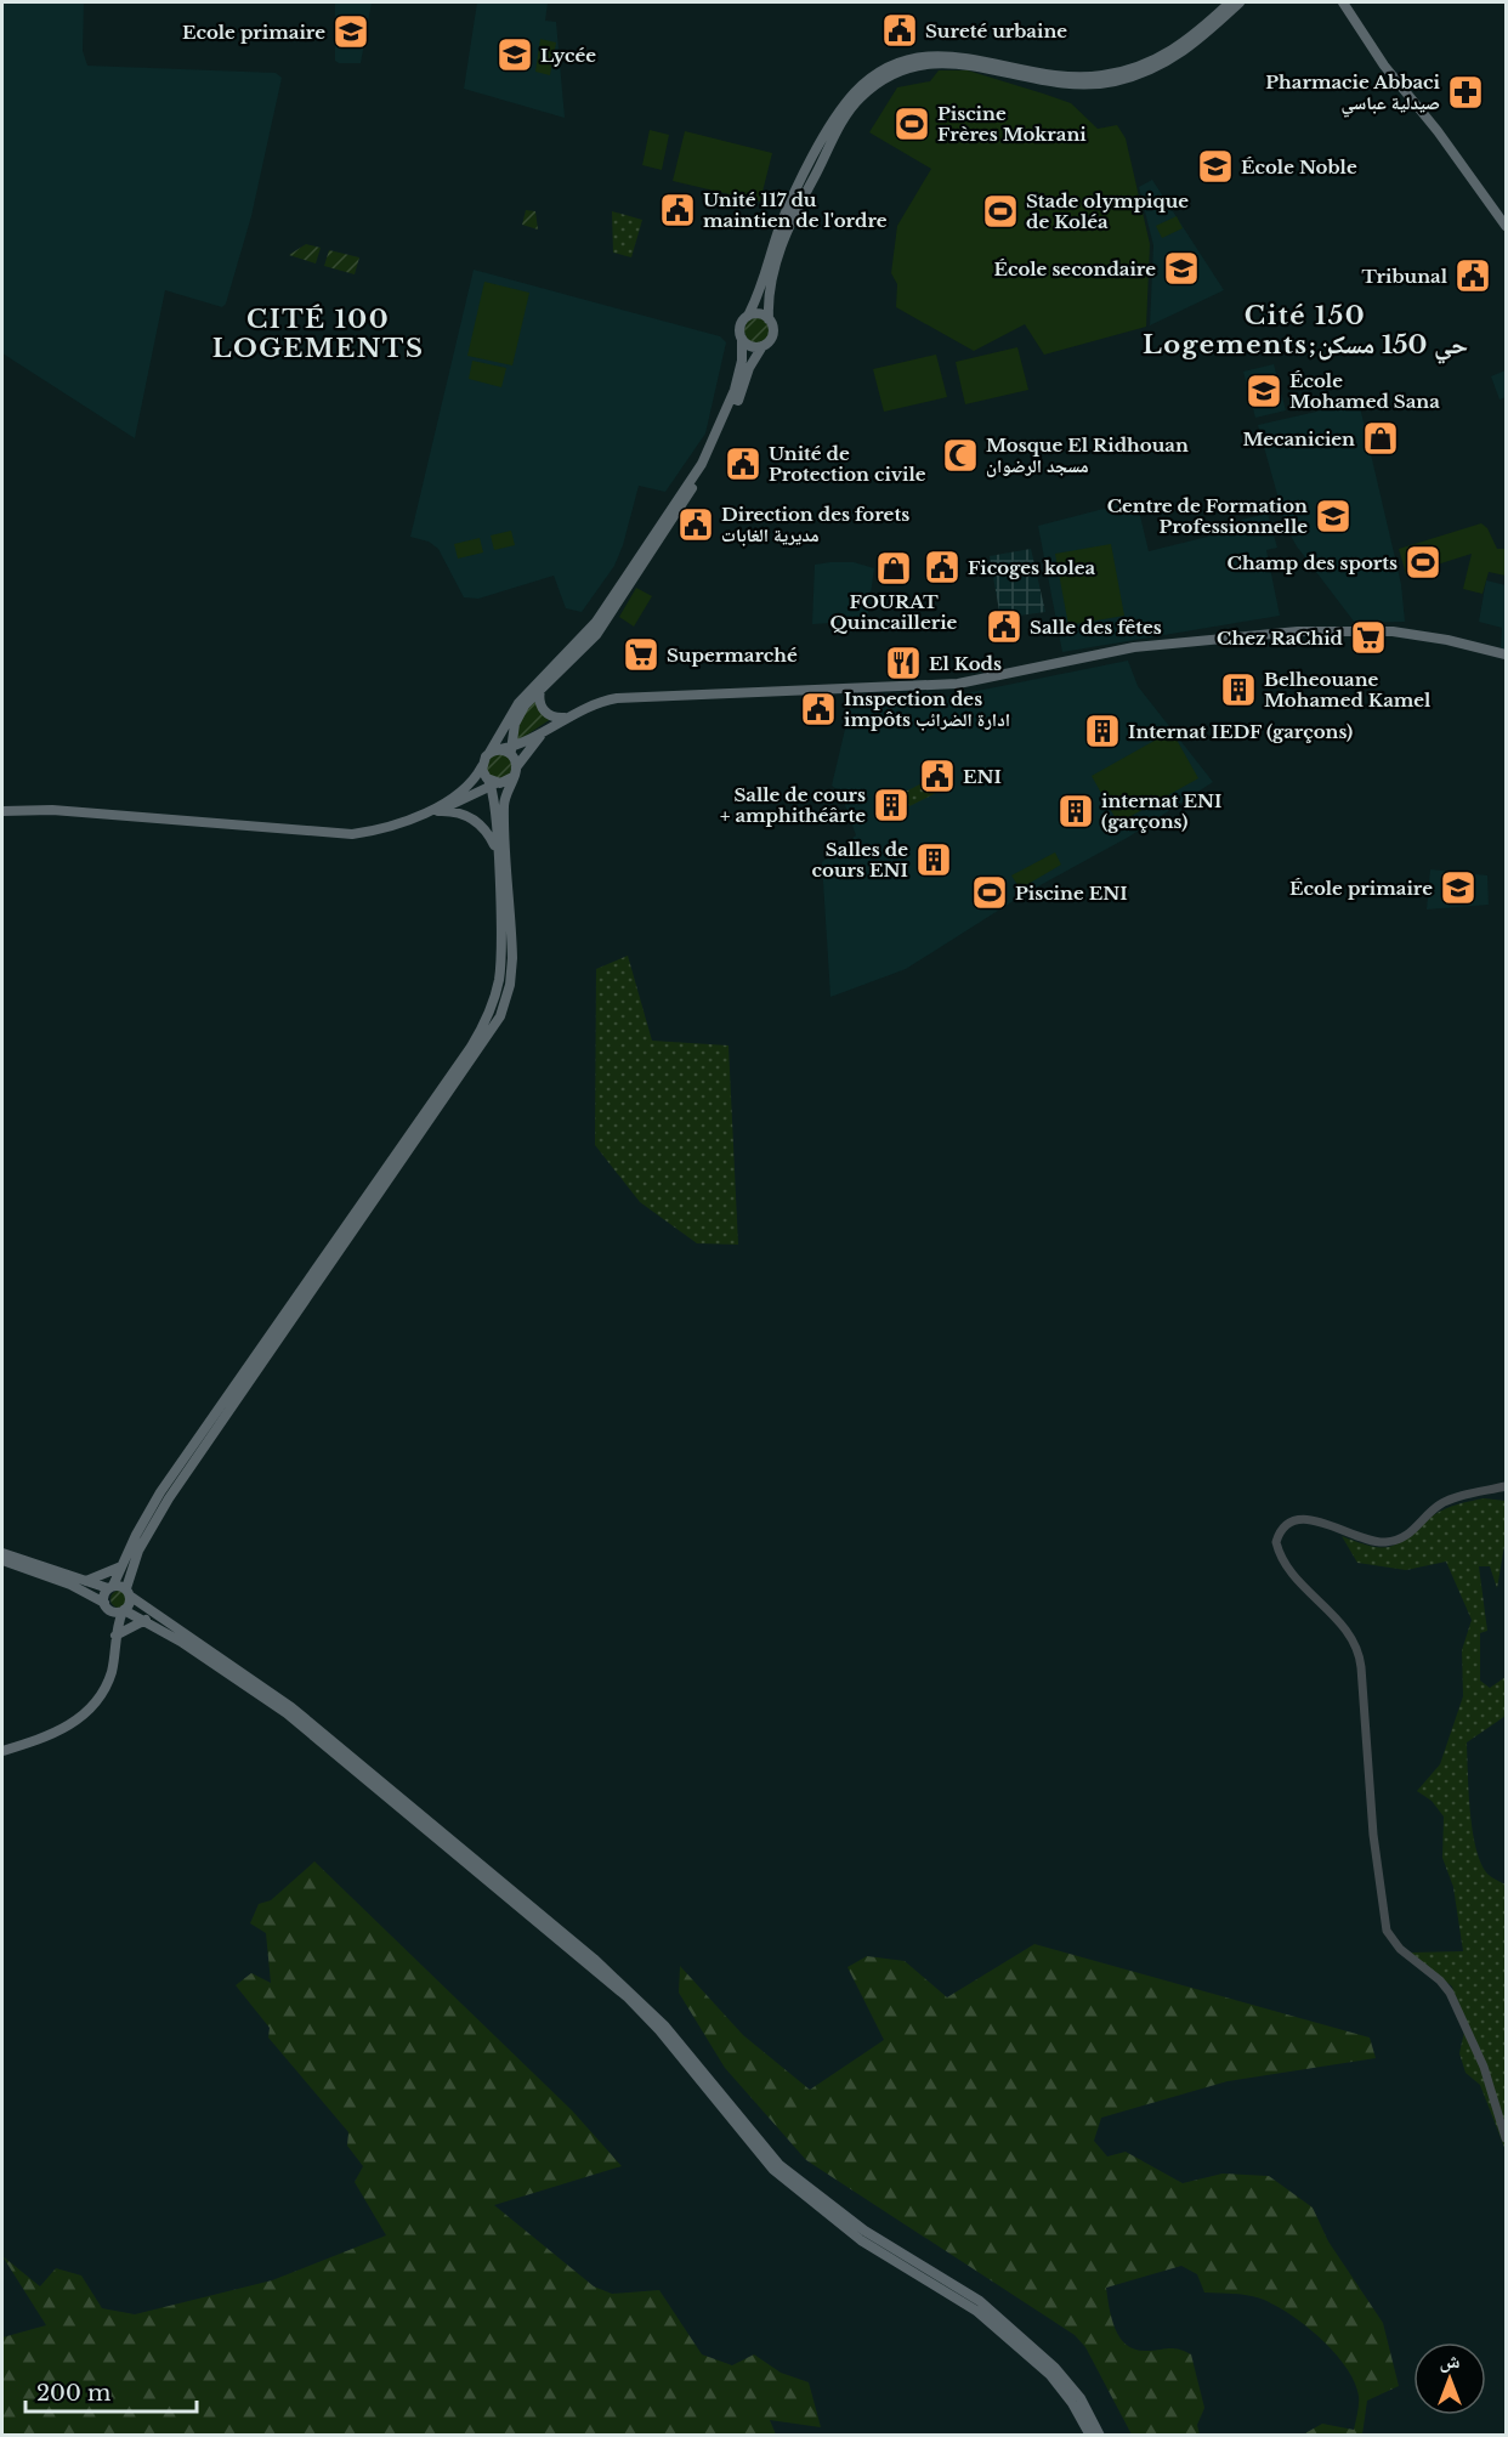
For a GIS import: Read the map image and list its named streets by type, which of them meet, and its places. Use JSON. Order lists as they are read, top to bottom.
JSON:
{
  "districts": ["Cité 150 Logements;حي 150 مسكن", "CITÉ 100 LOGEMENTS"],
  "places": {
    "public building": [
      "Sureté urbaine",
      "Unité 117 du maintien de l'ordre",
      "Tribunal",
      "Unité de Protection civile",
      "Direction des forets مديرية الغابات",
      "Ficoges kolea",
      "Salle des fêtes",
      "Inspection des impôts ادارة الضرائب",
      "ENI"
    ],
    "school or university": [
      "Ecole primaire",
      "Lycée",
      "École Noble",
      "École secondaire",
      "École Mohamed Sana",
      "Centre de Formation Professionnelle",
      "École primaire"
    ],
    "pharmacy": ["Pharmacie Abbaci صيدلية عباسي"],
    "sports": [
      "Piscine Frères Mokrani",
      "Stade olympique de Koléa",
      "Champ des sports",
      "Piscine ENI"
    ],
    "shop": ["Mecanicien", "FOURAT Quincaillerie"],
    "mosque": ["Mosque El Ridhouan مسجد الرضوان"],
    "supermarket": ["Chez RaChid", "Supermarché"],
    "restaurant": ["El Kods"],
    "building": [
      "Belheouane Mohamed Kamel",
      "Internat IEDF (garçons)",
      "Salle de cours + amphithéârte",
      "internat ENI (garçons)",
      "Salles de cours ENI"
    ]
  },
  "scale_bar": "200 m",
  "north": "top"
}
